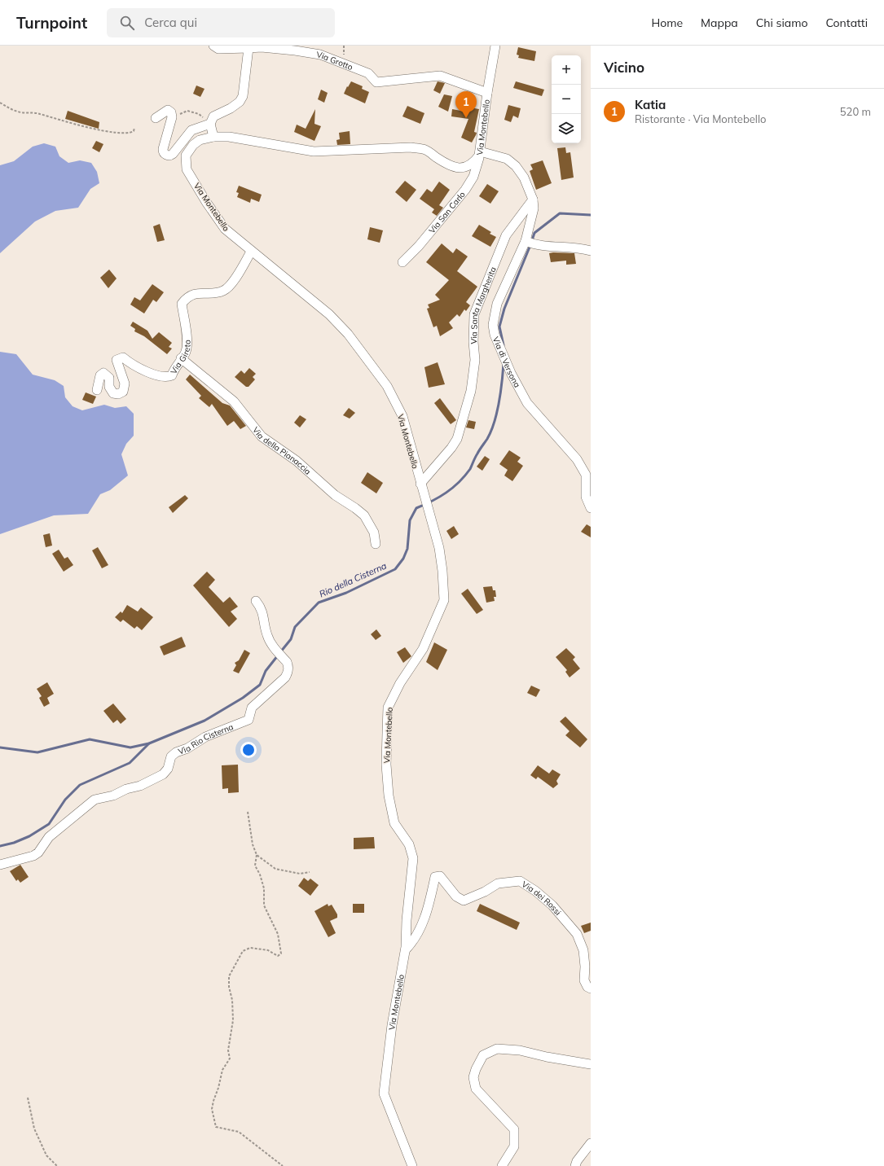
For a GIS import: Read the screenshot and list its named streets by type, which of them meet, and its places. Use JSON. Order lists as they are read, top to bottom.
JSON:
{
  "streets": {
    "street": [
      "Via Grotto",
      "Via Montebello",
      "Via San Carlo",
      "Via Santa Margherita",
      "Via Gireto",
      "Via di Versona",
      "Via della Pianaccia",
      "Via Rio Cisterna",
      "Via dei Rossi"
    ]
  },
  "crossings": [
    ["Via Grotto", "Via Montebello"],
    ["Via Montebello", "Via San Carlo"],
    ["Via Montebello", "Via Santa Margherita"],
    ["Via Montebello", "Via Gireto"],
    ["Via Montebello", "Via dei Rossi"],
    ["Via Santa Margherita", "Via di Versona"],
    ["Via Gireto", "Via della Pianaccia"]
  ],
  "water": ["Rio della Cisterna"],
  "page": {
    "header": "Turnpoint",
    "search": "Cerca qui",
    "nav": [
      "Home",
      "Mappa",
      "Chi siamo",
      "Contatti"
    ],
    "heading": "Vicino",
    "map_buttons": ["+", "−"],
    "list": [
      {
        "mark": "1",
        "name": "Katia",
        "note": "Ristorante · Via Montebello",
        "value": "520 m"
      }
    ],
    "pins": "1"
  }
}
